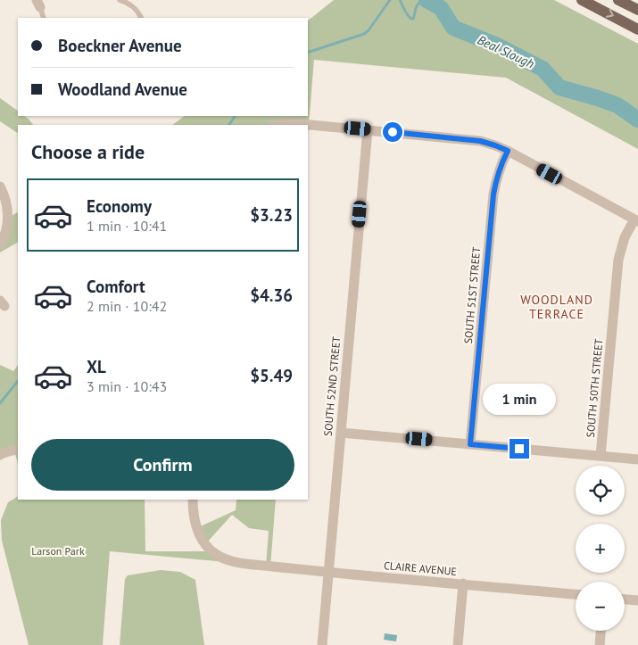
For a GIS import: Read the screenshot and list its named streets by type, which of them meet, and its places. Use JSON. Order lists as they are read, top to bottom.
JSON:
{
  "streets": {
    "street": [
      "SOUTH 51ST STREET",
      "SOUTH 52ND STREET",
      "SOUTH 50TH STREET",
      "CLAIRE AVENUE"
    ]
  },
  "crossings": [
    ["SOUTH 52ND STREET", "CLAIRE AVENUE"]
  ],
  "districts": ["WOODLAND TERRACE"],
  "water": ["Beal Slough"],
  "parks": ["Larson Park"],
  "page": {
    "banner": ["Boeckner Avenue", "Woodland Avenue"],
    "heading": "Choose a ride",
    "list": [
      {
        "name": "Economy",
        "note": "1 min · 10:41",
        "value": "$3.23"
      },
      {
        "name": "Comfort",
        "note": "2 min · 10:42",
        "value": "$4.36"
      },
      {
        "name": "XL",
        "note": "3 min · 10:43",
        "value": "$5.49"
      }
    ],
    "bubble": "1 min",
    "buttons": "Confirm",
    "map_buttons": ["+", "−"]
  }
}
